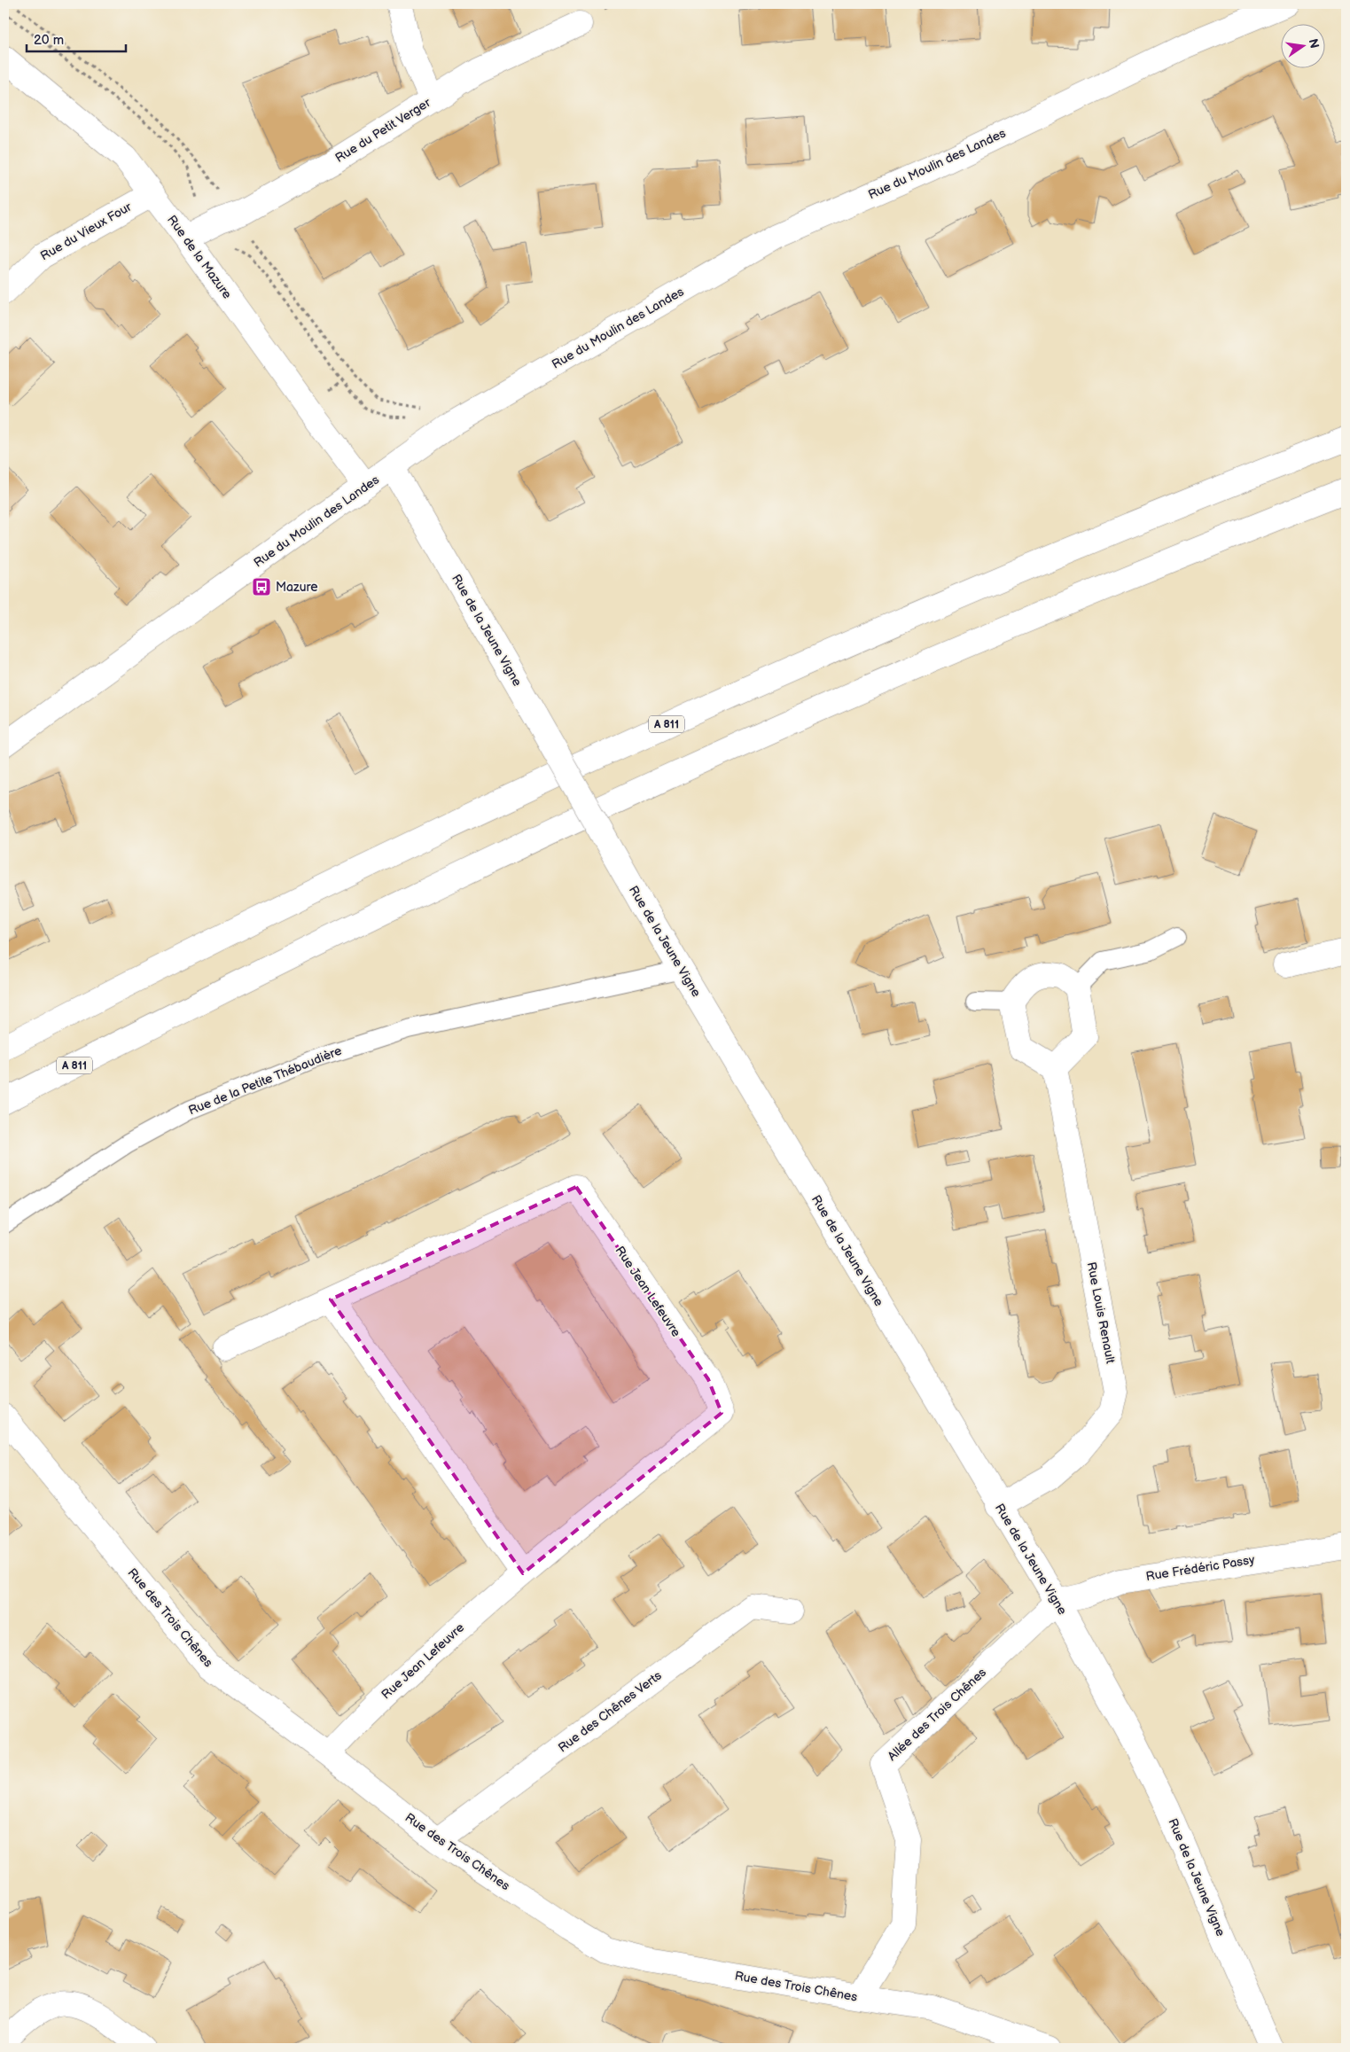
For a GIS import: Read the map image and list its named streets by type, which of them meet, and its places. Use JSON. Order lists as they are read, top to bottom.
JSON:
{
  "streets": {
    "main road": [
      "Rue du Petit Verger",
      "Rue du Moulin des Landes",
      "Rue du Vieux Four",
      "Rue de la Mazure",
      "Rue de la Jeune Vigne",
      "A 811",
      "Rue Jean Lefeuvre",
      "Rue Louis Renault",
      "Rue Frédéric Passy",
      "Rue des Trois Chênes",
      "Rue des Chênes Verts",
      "Allée des Trois Chênes"
    ],
    "lane": ["Rue de la Petite Thébaudière"]
  },
  "crossings": [
    ["Rue du Petit Verger", "Rue de la Mazure"],
    ["Rue du Moulin des Landes", "Rue de la Mazure"],
    ["Rue du Moulin des Landes", "Rue de la Jeune Vigne"],
    ["Rue du Vieux Four", "Rue de la Mazure"],
    ["Rue de la Jeune Vigne", "Rue de la Petite Thébaudière"],
    ["Rue de la Jeune Vigne", "Rue Louis Renault"],
    ["Rue de la Jeune Vigne", "Rue Frédéric Passy"],
    ["Rue de la Jeune Vigne", "Allée des Trois Chênes"],
    ["Rue Jean Lefeuvre", "Rue des Trois Chênes"],
    ["Rue Frédéric Passy", "Allée des Trois Chênes"],
    ["Rue des Trois Chênes", "Rue des Chênes Verts"],
    ["Rue des Trois Chênes", "Allée des Trois Chênes"]
  ],
  "places": {
    "bus stop": ["Mazure"]
  },
  "scale_bar": "20 m",
  "north": "right"
}
